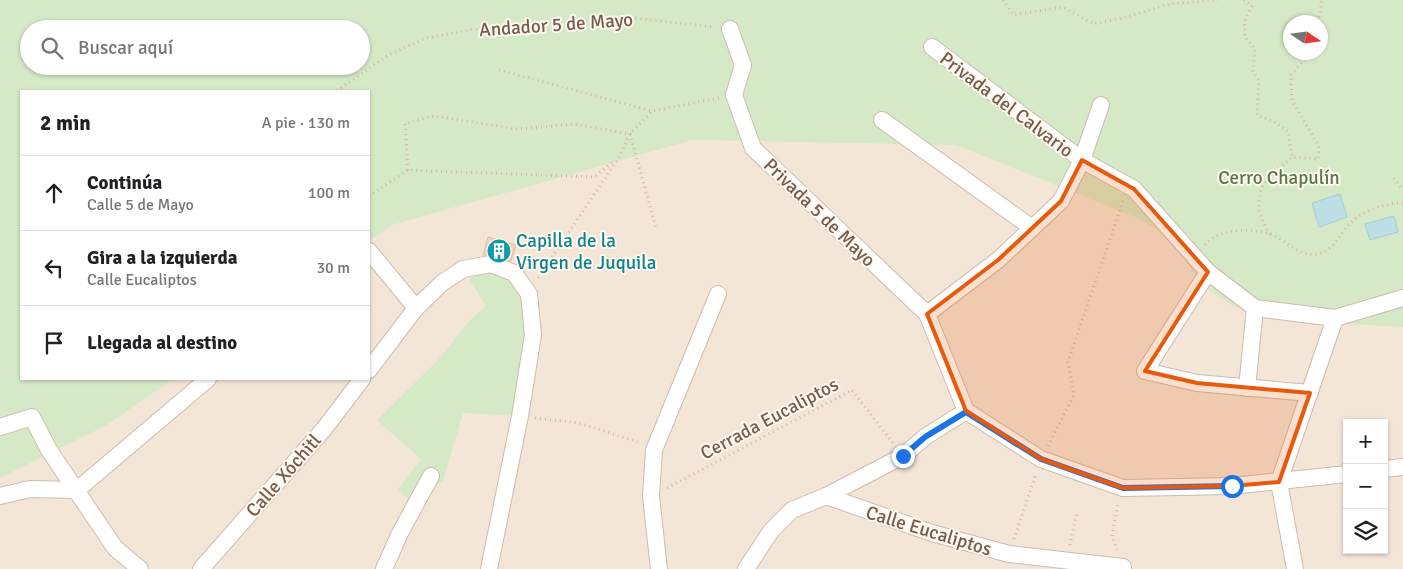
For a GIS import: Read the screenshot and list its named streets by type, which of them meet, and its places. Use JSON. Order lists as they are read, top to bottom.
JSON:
{
  "streets": {
    "street": [
      "Privada del Calvario",
      "Privada 5 de Mayo",
      "Calle Xóchitl",
      "Calle Eucaliptos"
    ],
    "path": ["Andador 5 de Mayo", "Cerrada Eucaliptos"]
  },
  "crossings": [
    ["Cerrada Eucaliptos", "Calle Eucaliptos"]
  ],
  "parks": ["Cerro Chapulín"],
  "places": {
    "building": ["Capilla de la Virgen de Juquila"]
  },
  "north": "right",
  "page": {
    "search": "Buscar aquí",
    "heading": ["2 min", "A pie · 130 m"],
    "list": [
      ["Continúa", "Calle 5 de Mayo", "100 m"],
      ["Gira a la izquierda", "Calle Eucaliptos", "30 m"],
      "Llegada al destino"
    ],
    "map_buttons": ["+", "−"]
  }
}
